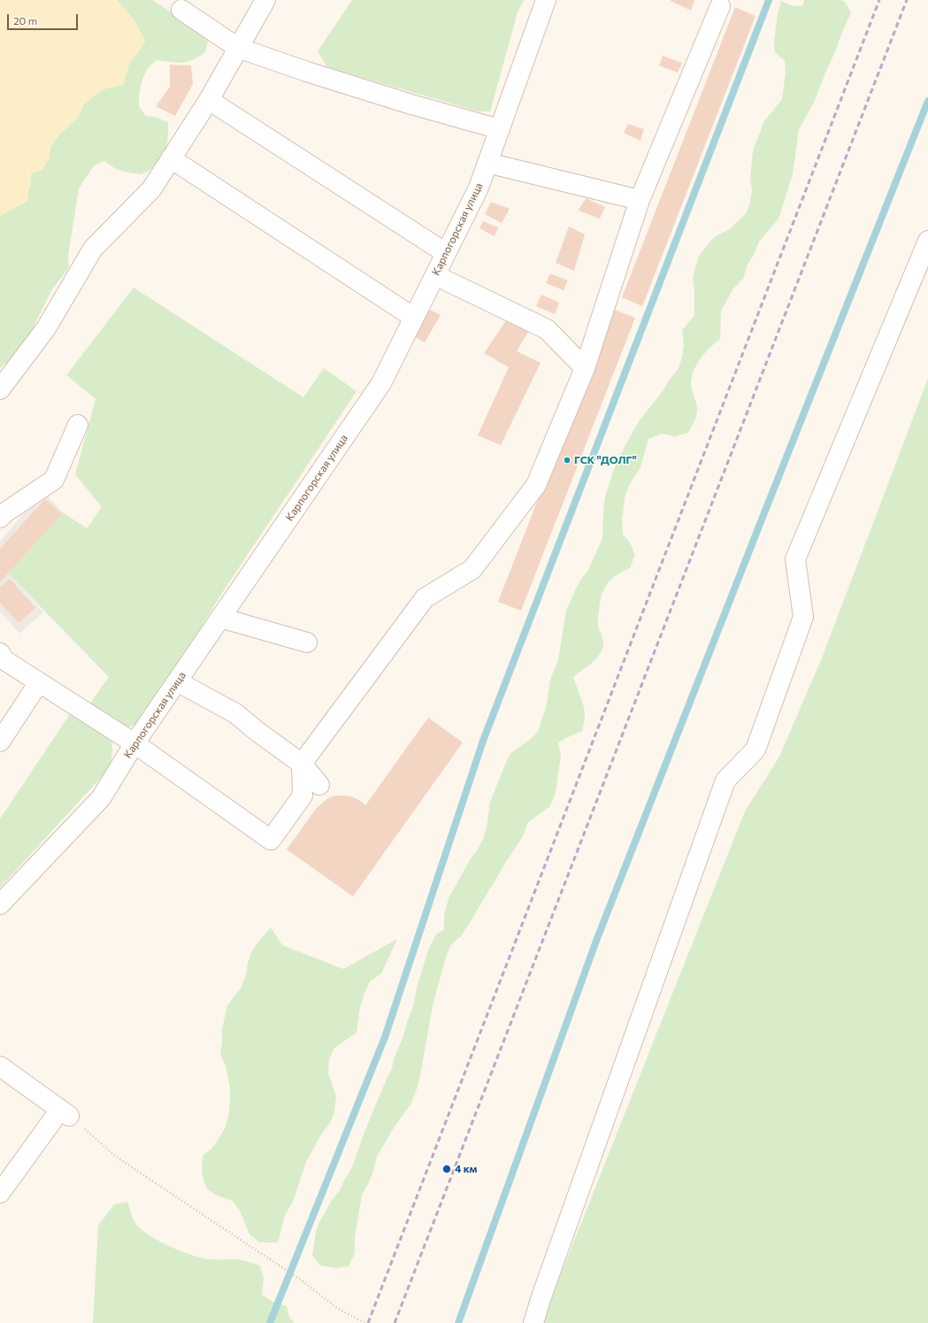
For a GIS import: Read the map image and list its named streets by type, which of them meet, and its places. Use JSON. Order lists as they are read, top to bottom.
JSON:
{
  "streets": {
    "street": ["Карпогорская улица"]
  },
  "places": ["ГСК \"ДОЛГ\"", "4 км"],
  "scale_bar": "20 m"
}
